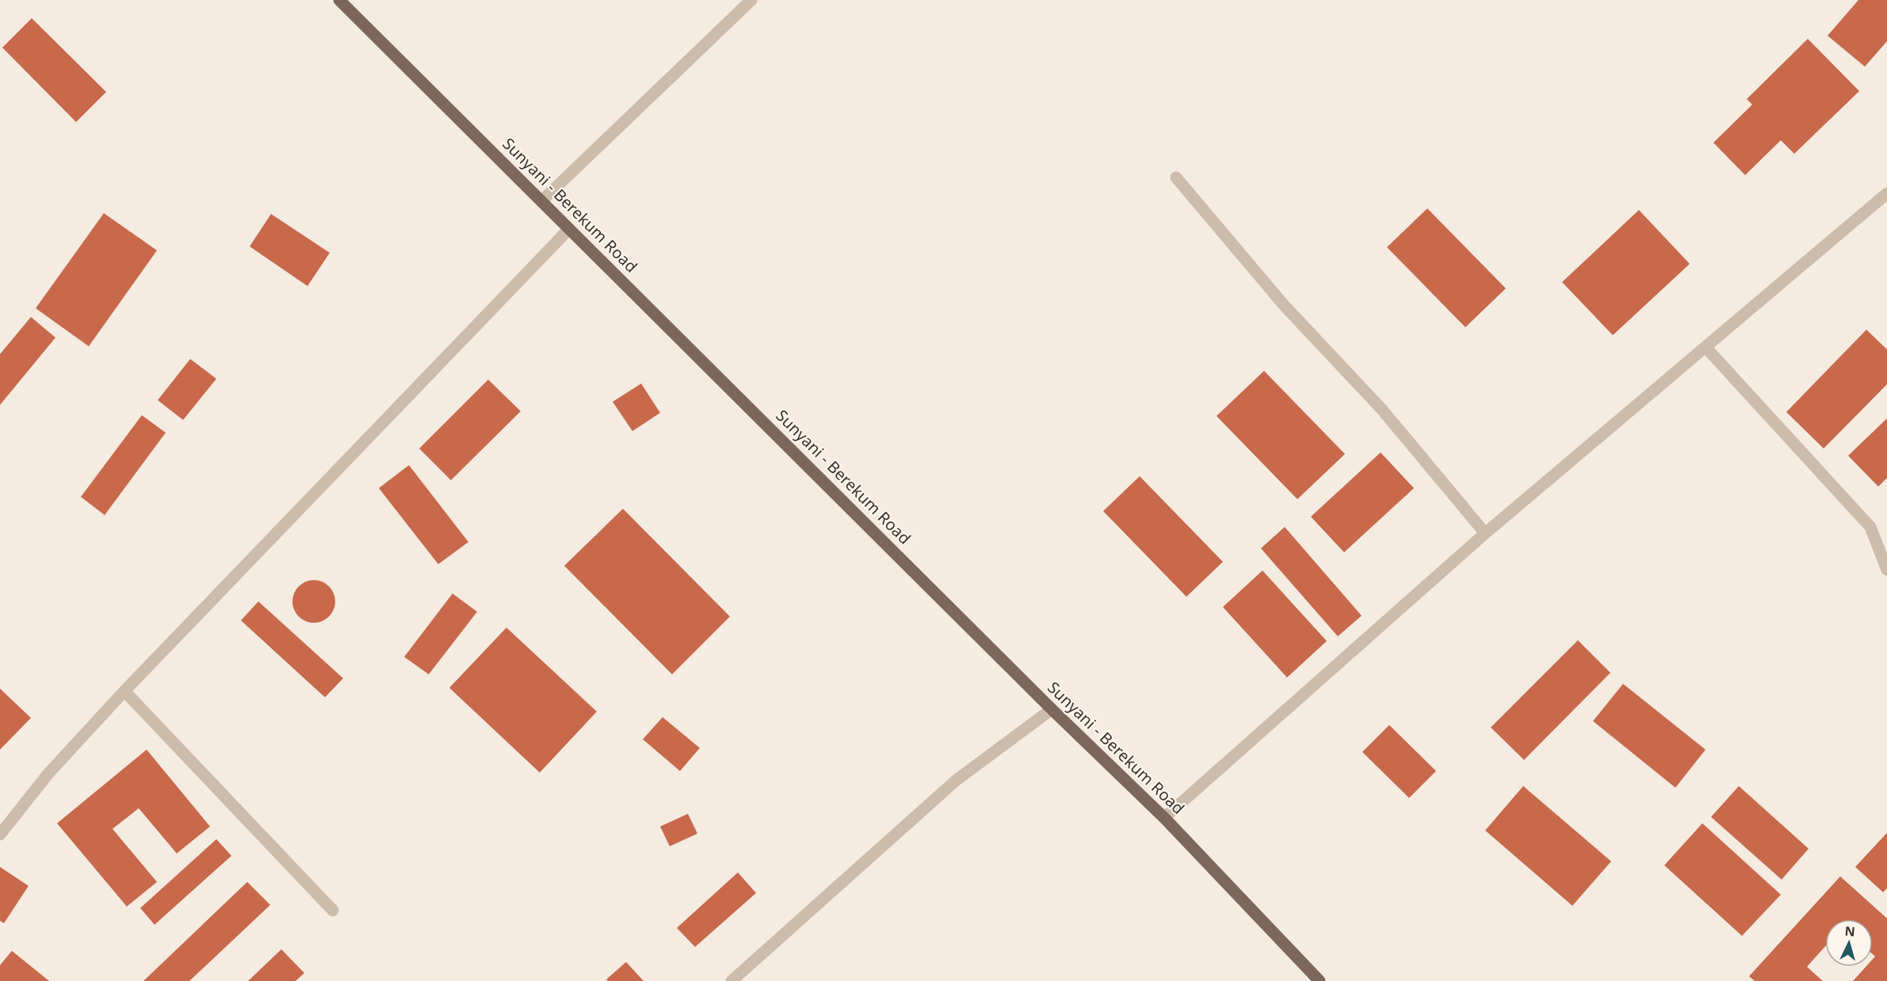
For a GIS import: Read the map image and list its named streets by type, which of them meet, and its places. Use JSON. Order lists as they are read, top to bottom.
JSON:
{
  "streets": {
    "main road": ["Sunyani - Berekum Road"]
  },
  "north": "top"
}
